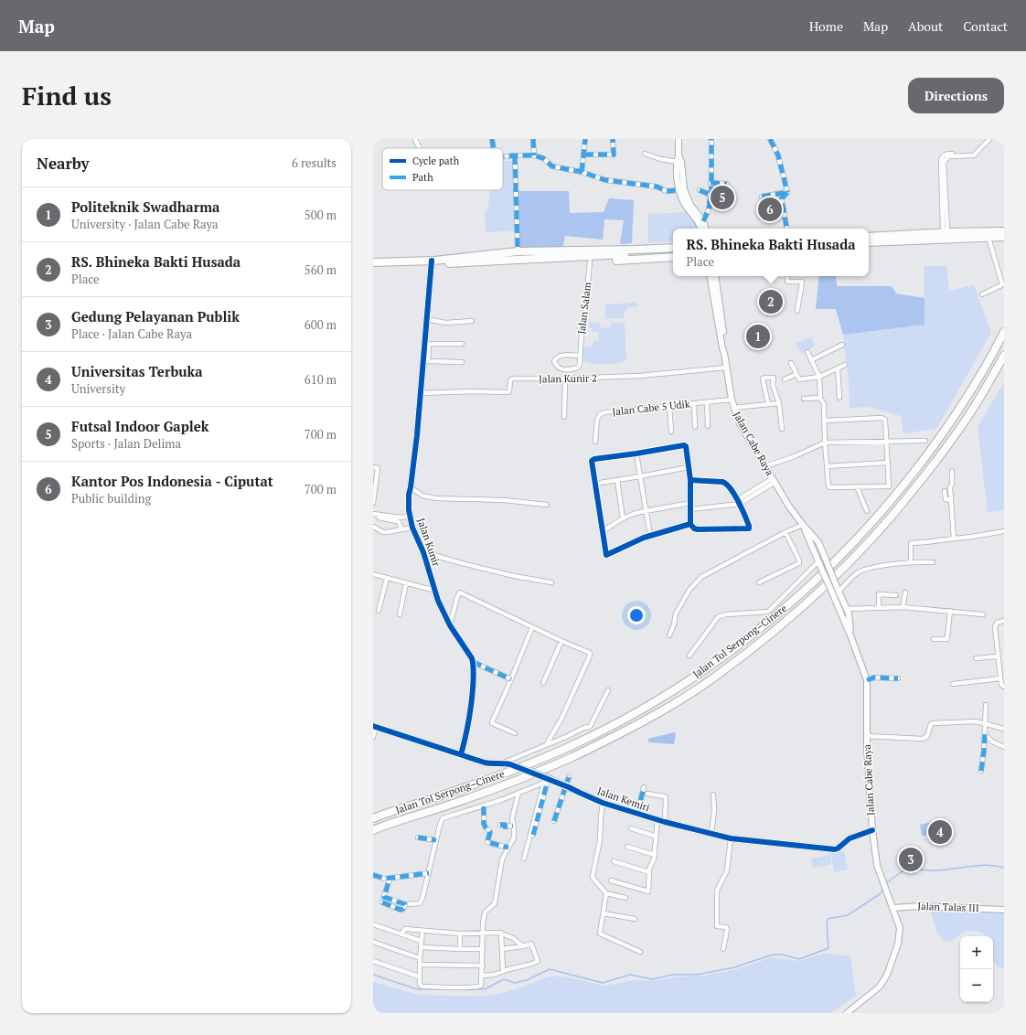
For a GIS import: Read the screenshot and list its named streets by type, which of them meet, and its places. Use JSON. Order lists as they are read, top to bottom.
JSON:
{
  "streets": {
    "highway": ["Jalan Tol Serpong–Cinere"],
    "main road": [
      "Jalan Cabe Raya",
      "Jalan Kunir",
      "Jalan Kemiri",
      "Jalan Talas III"
    ],
    "street": ["Jalan Salam", "Jalan Kunir 2", "Jalan Cabe 5 Udik"]
  },
  "crossings": [
    ["Jalan Kunir 2", "Jalan Cabe Raya"],
    ["Jalan Kunir 2", "Jalan Kunir"],
    ["Jalan Cabe 5 Udik", "Jalan Cabe Raya"],
    ["Jalan Cabe Raya", "Jalan Kemiri"],
    ["Jalan Cabe Raya", "Jalan Talas III"]
  ],
  "legend": ["Cycle path", "Path"],
  "page": {
    "header": "Map",
    "nav": [
      "Home",
      "Map",
      "About",
      "Contact"
    ],
    "buttons": "Directions",
    "title": "Find us",
    "heading": ["Nearby", "6 results"],
    "pins": [
      "5",
      "6",
      "2",
      "1",
      "4",
      "3"
    ],
    "list": [
      {
        "mark": "1",
        "name": "Politeknik Swadharma",
        "note": "University · Jalan Cabe Raya",
        "value": "500 m"
      },
      {
        "mark": "2",
        "name": "RS. Bhineka Bakti Husada",
        "note": "Place",
        "value": "560 m"
      },
      {
        "mark": "3",
        "name": "Gedung Pelayanan Publik",
        "note": "Place · Jalan Cabe Raya",
        "value": "600 m"
      },
      {
        "mark": "4",
        "name": "Universitas Terbuka",
        "note": "University",
        "value": "610 m"
      },
      {
        "mark": "5",
        "name": "Futsal Indoor Gaplek",
        "note": "Sports · Jalan Delima",
        "value": "700 m"
      },
      {
        "mark": "6",
        "name": "Kantor Pos Indonesia - Ciputat",
        "note": "Public building",
        "value": "700 m"
      }
    ],
    "popup": ["RS. Bhineka Bakti Husada", "Place"],
    "map_buttons": ["+", "−"]
  }
}
